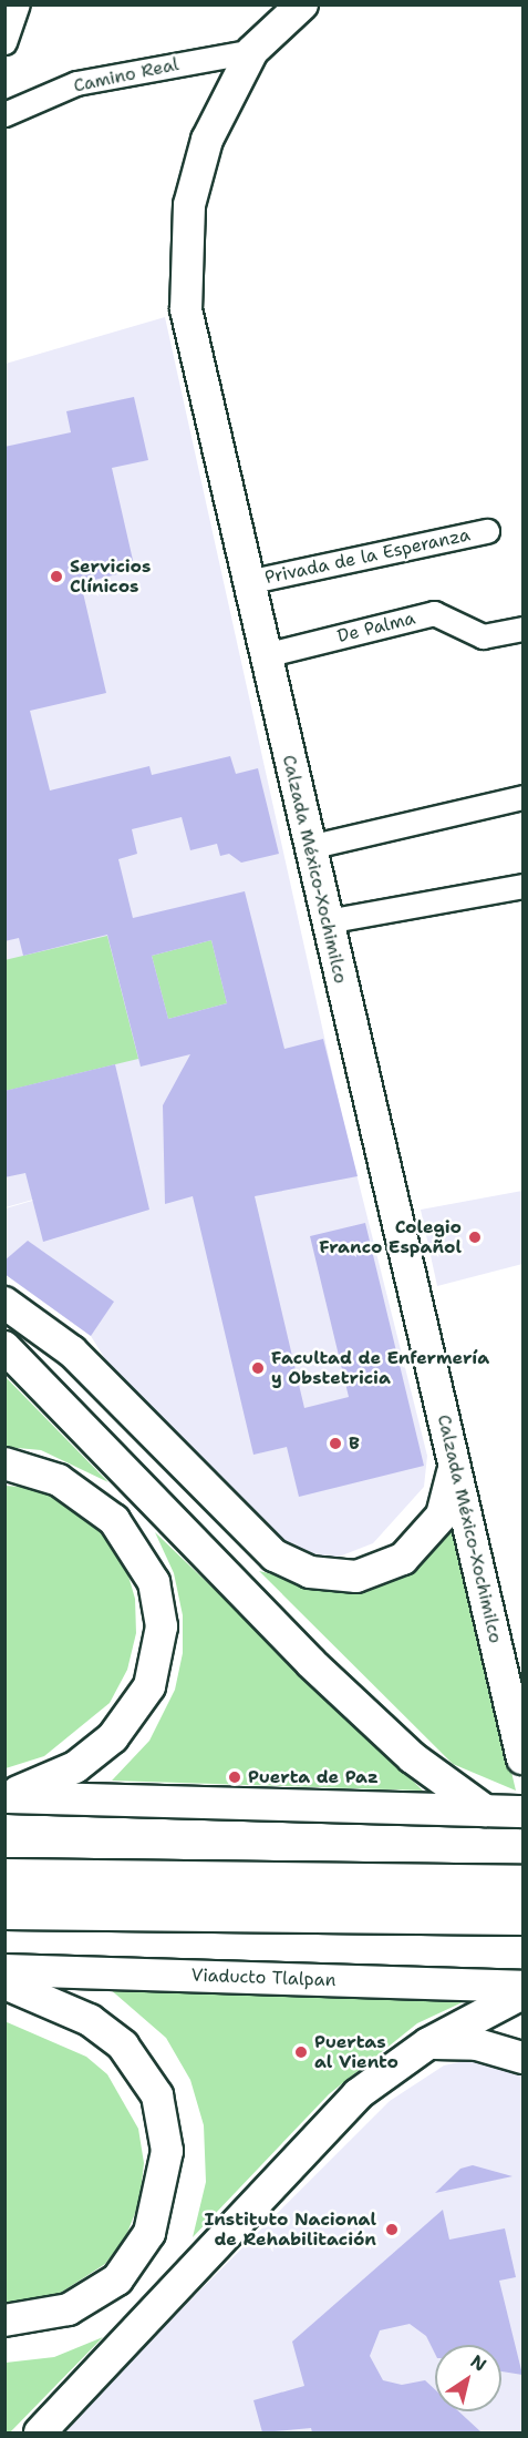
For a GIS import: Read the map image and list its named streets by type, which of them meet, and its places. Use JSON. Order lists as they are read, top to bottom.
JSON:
{
  "streets": {
    "main road": ["Calzada México-Xochimilco", "Viaducto Tlalpan"],
    "street": ["Camino Real", "Privada de la Esperanza", "De Palma"]
  },
  "crossings": [
    ["Camino Real", "Calzada México-Xochimilco"],
    ["Privada de la Esperanza", "Calzada México-Xochimilco"],
    ["De Palma", "Calzada México-Xochimilco"]
  ],
  "places": [
    "Servicios Clínicos",
    "Colegio Franco Español",
    "Facultad de Enfermería y Obstetricia",
    "B",
    "Puerta de Paz",
    "Puertas al Viento",
    "Instituto Nacional de Rehabilitación"
  ],
  "north": "top right"
}
